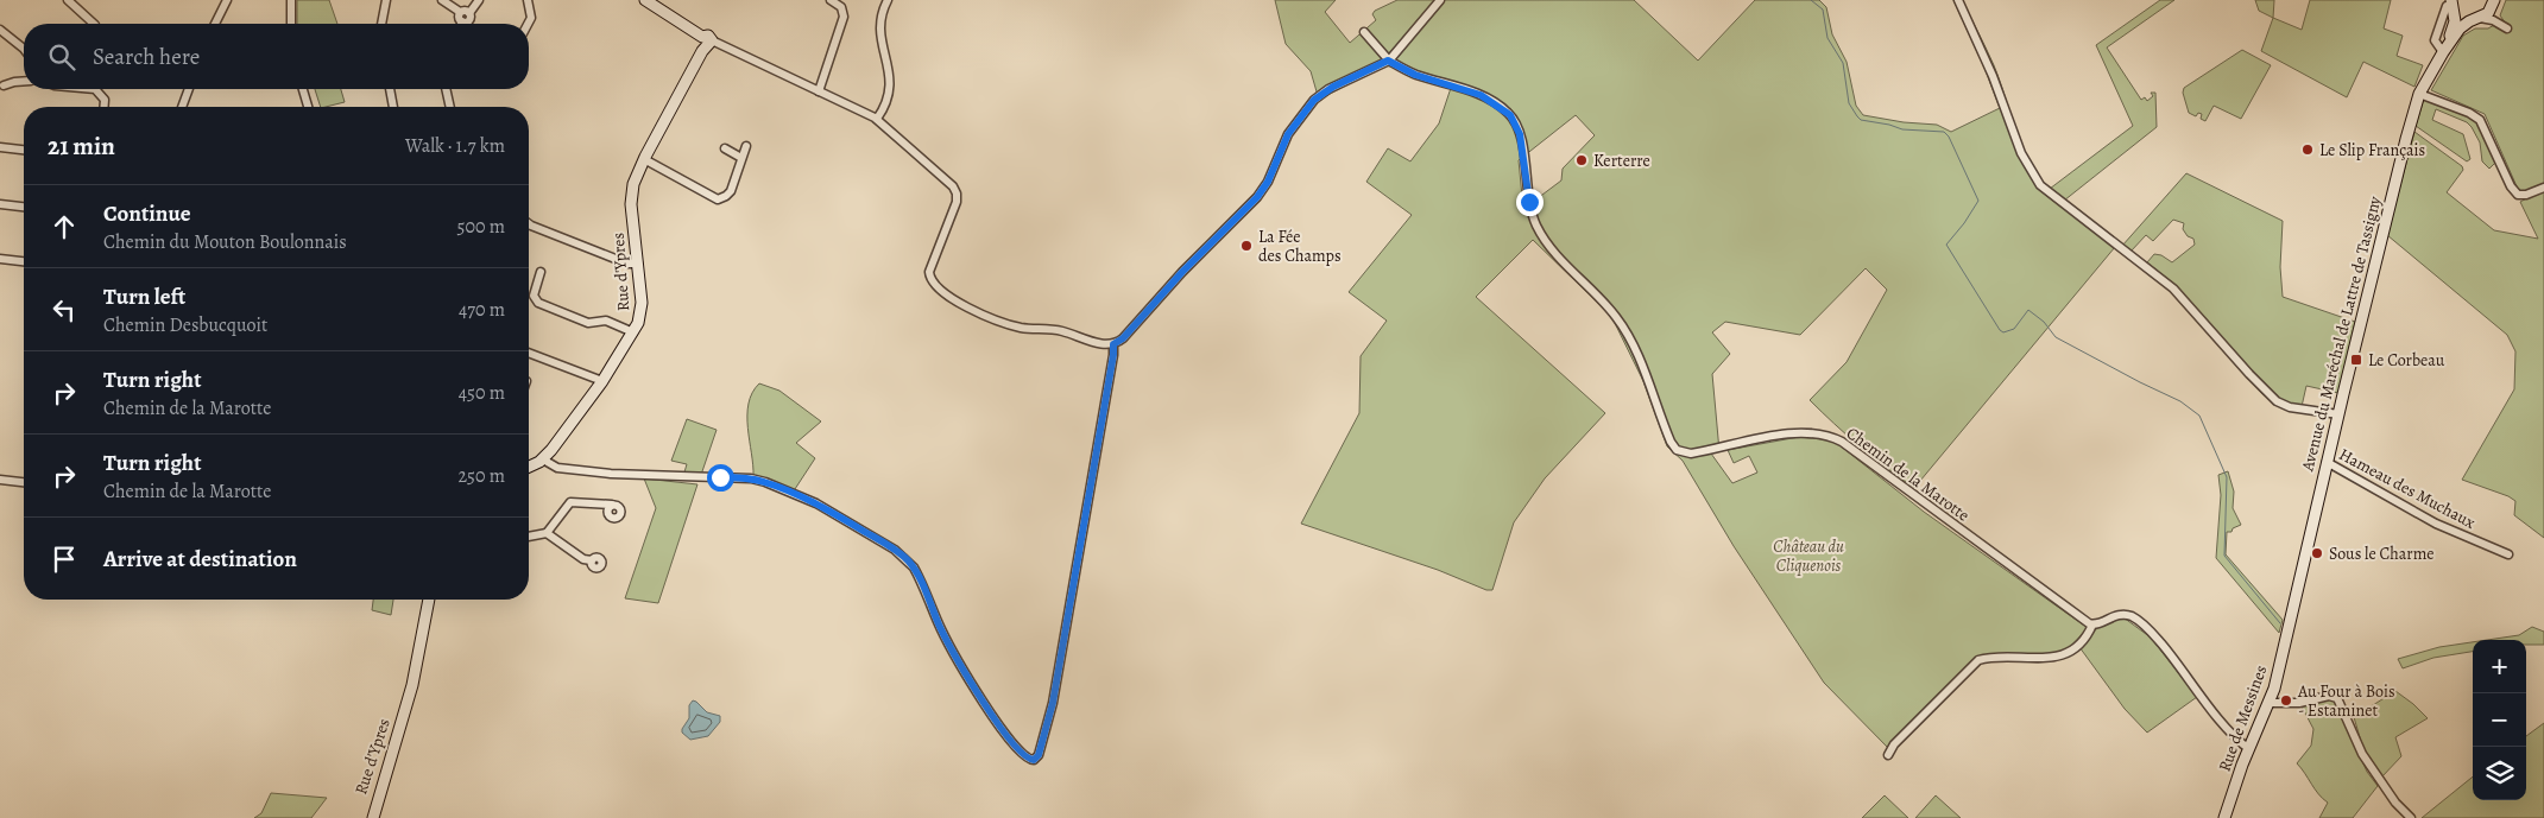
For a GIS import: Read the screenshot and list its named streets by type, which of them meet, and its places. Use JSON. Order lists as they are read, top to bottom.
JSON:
{
  "streets": {
    "main road": ["Rue d'Ypres", "Avenue du Maréchal de Lattre de Tassigny", "Rue de Messines"],
    "street": ["Chemin de la Marotte", "Hameau des Muchaux"]
  },
  "crossings": [
    ["Avenue du Maréchal de Lattre de Tassigny", "Hameau des Muchaux"],
    ["Avenue du Maréchal de Lattre de Tassigny", "Rue de Messines"]
  ],
  "parks": ["Château du Cliquenois"],
  "places": {
    "other": [
      "Le Slip Français",
      "Kerterre",
      "La Fée des Champs",
      "Sous le Charme",
      "Au Four à Bois - Estaminet"
    ],
    "transit": ["Le Corbeau"]
  },
  "page": {
    "search": "Search here",
    "heading": ["21 min", "Walk · 1.7 km"],
    "list": [
      ["Continue", "Chemin du Mouton Boulonnais", "500 m"],
      ["Turn left", "Chemin Desbucquoit", "470 m"],
      ["Turn right", "Chemin de la Marotte", "450 m"],
      ["Turn right", "Chemin de la Marotte", "250 m"],
      "Arrive at destination"
    ],
    "map_buttons": ["+", "−"]
  }
}
